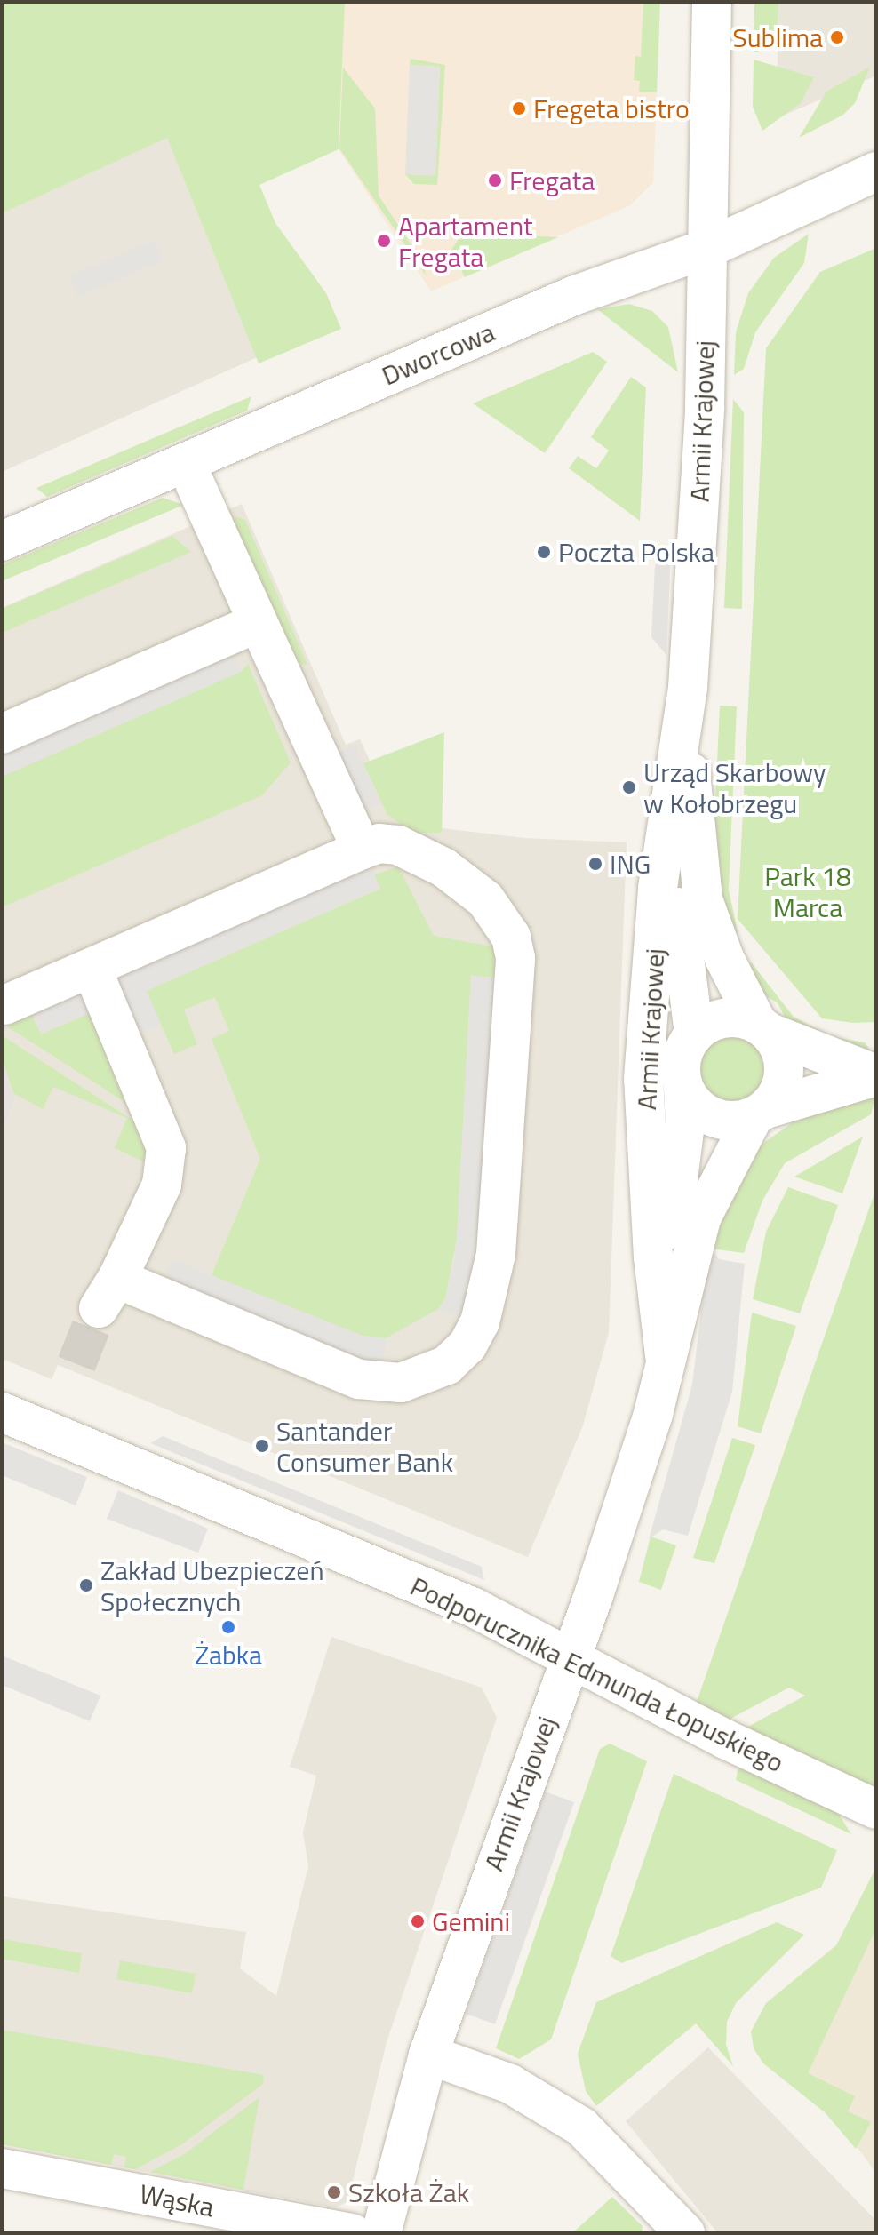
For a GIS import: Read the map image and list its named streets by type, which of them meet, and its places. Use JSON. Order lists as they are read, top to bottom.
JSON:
{
  "streets": {
    "street": [
      "Dworcowa",
      "Armii Krajowej",
      "Podporucznika Edmunda Łopuskiego",
      "Wąska"
    ]
  },
  "crossings": [
    ["Dworcowa", "Armii Krajowej"],
    ["Armii Krajowej", "Podporucznika Edmunda Łopuskiego"]
  ],
  "parks": ["Park 18 Marca"],
  "places": [
    "Sublima",
    "Fregeta bistro",
    "Fregata",
    "Apartament Fregata",
    "Poczta Polska",
    "Urząd Skarbowy w Kołobrzegu",
    "ING",
    "Santander Consumer Bank",
    "Zakład Ubezpieczeń Społecznych",
    "Żabka",
    "Gemini",
    "Szkoła Żak"
  ]
}
